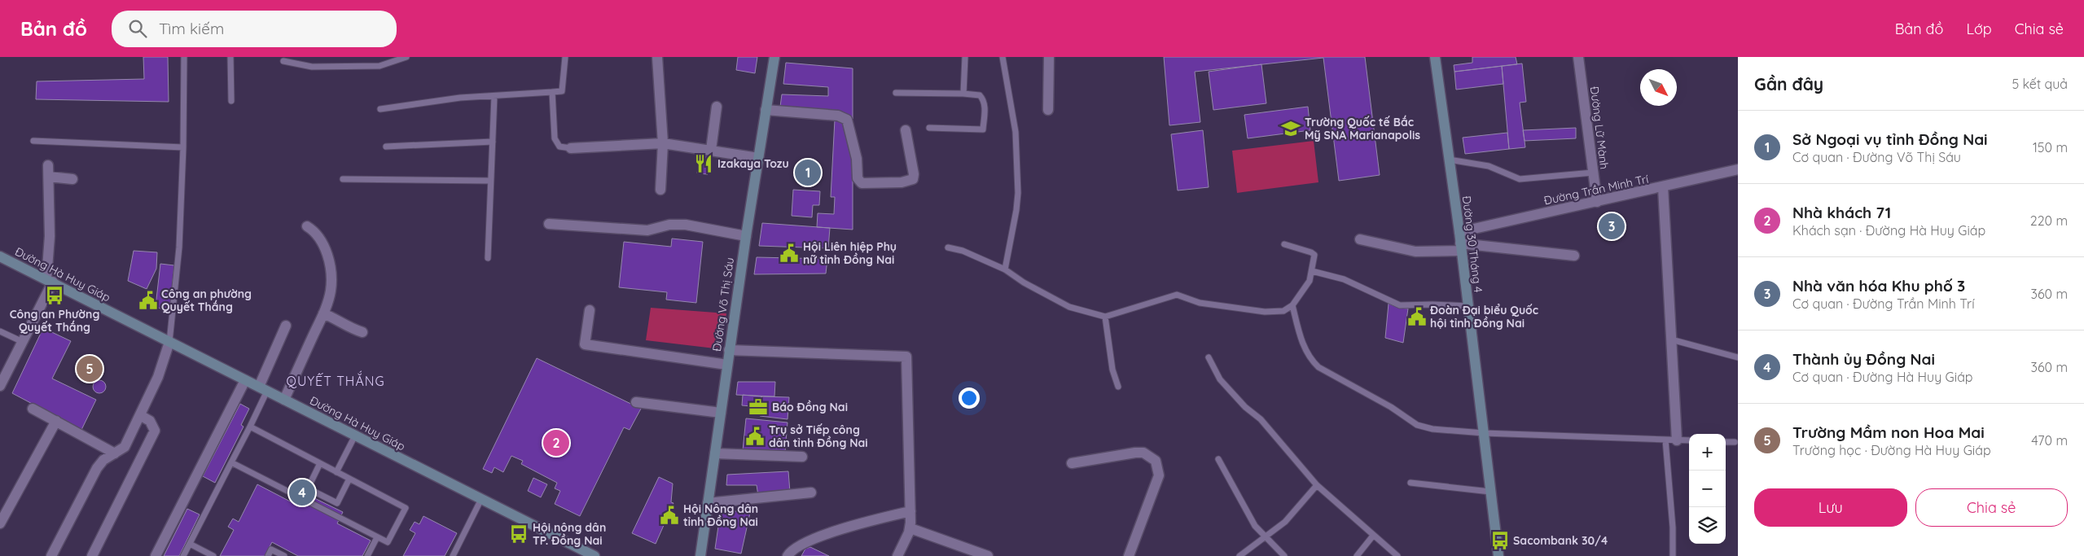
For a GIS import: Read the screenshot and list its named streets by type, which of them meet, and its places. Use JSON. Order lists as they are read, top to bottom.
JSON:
{
  "streets": {
    "main road": ["Đường 30 Tháng 4", "Đường Hà Huy Giáp", "Đường Võ Thị Sáu"],
    "street": ["Đường Lữ Mành", "Đường Trần Minh Trí"]
  },
  "crossings": [
    ["Đường Lữ Mành", "Đường Trần Minh Trí"],
    ["Đường Trần Minh Trí", "Đường 30 Tháng 4"]
  ],
  "districts": ["QUYẾT THẮNG"],
  "places": {
    "school or university": ["Trường Quốc tế Bắc Mỹ SNA Marianapolis"],
    "restaurant": ["Izakaya Tozu"],
    "public building": [
      "Hội Liên hiệp Phụ nữ tỉnh Đồng Nai",
      "Công an phường Quyết Thắng",
      "Đoàn Đại biểu Quốc hội tỉnh Đồng Nai",
      "Trụ sở Tiếp công dân tỉnh Đồng Nai",
      "Hội Nông dân tỉnh Đồng Nai"
    ],
    "bus stop": ["Công an Phường Quyết Thắng", "Hội nông dân TP. Đồng Nai", "Sacombank 30/4"],
    "office": ["Báo Đồng Nai"]
  },
  "north": "bottom right",
  "page": {
    "header": "Bản đồ",
    "search": "Tìm kiếm",
    "nav": ["Bản đồ", "Lớp", "Chia sẻ"],
    "heading": ["Gần đây", "5 kết quả"],
    "list": [
      {
        "mark": "1",
        "name": "Sở Ngoại vụ tỉnh Đồng Nai",
        "note": "Cơ quan · Đường Võ Thị Sáu",
        "value": "150 m"
      },
      {
        "mark": "2",
        "name": "Nhà khách 71",
        "note": "Khách sạn · Đường Hà Huy Giáp",
        "value": "220 m"
      },
      {
        "mark": "3",
        "name": "Nhà văn hóa Khu phố 3",
        "note": "Cơ quan · Đường Trần Minh Trí",
        "value": "360 m"
      },
      {
        "mark": "4",
        "name": "Thành ủy Đồng Nai",
        "note": "Cơ quan · Đường Hà Huy Giáp",
        "value": "360 m"
      },
      {
        "mark": "5",
        "name": "Trường Mầm non Hoa Mai",
        "note": "Trường học · Đường Hà Huy Giáp",
        "value": "470 m"
      }
    ],
    "pins": [
      "1",
      "3",
      "5",
      "2",
      "4"
    ],
    "map_buttons": ["+", "−"],
    "buttons": ["Lưu", "Chia sẻ"]
  }
}
